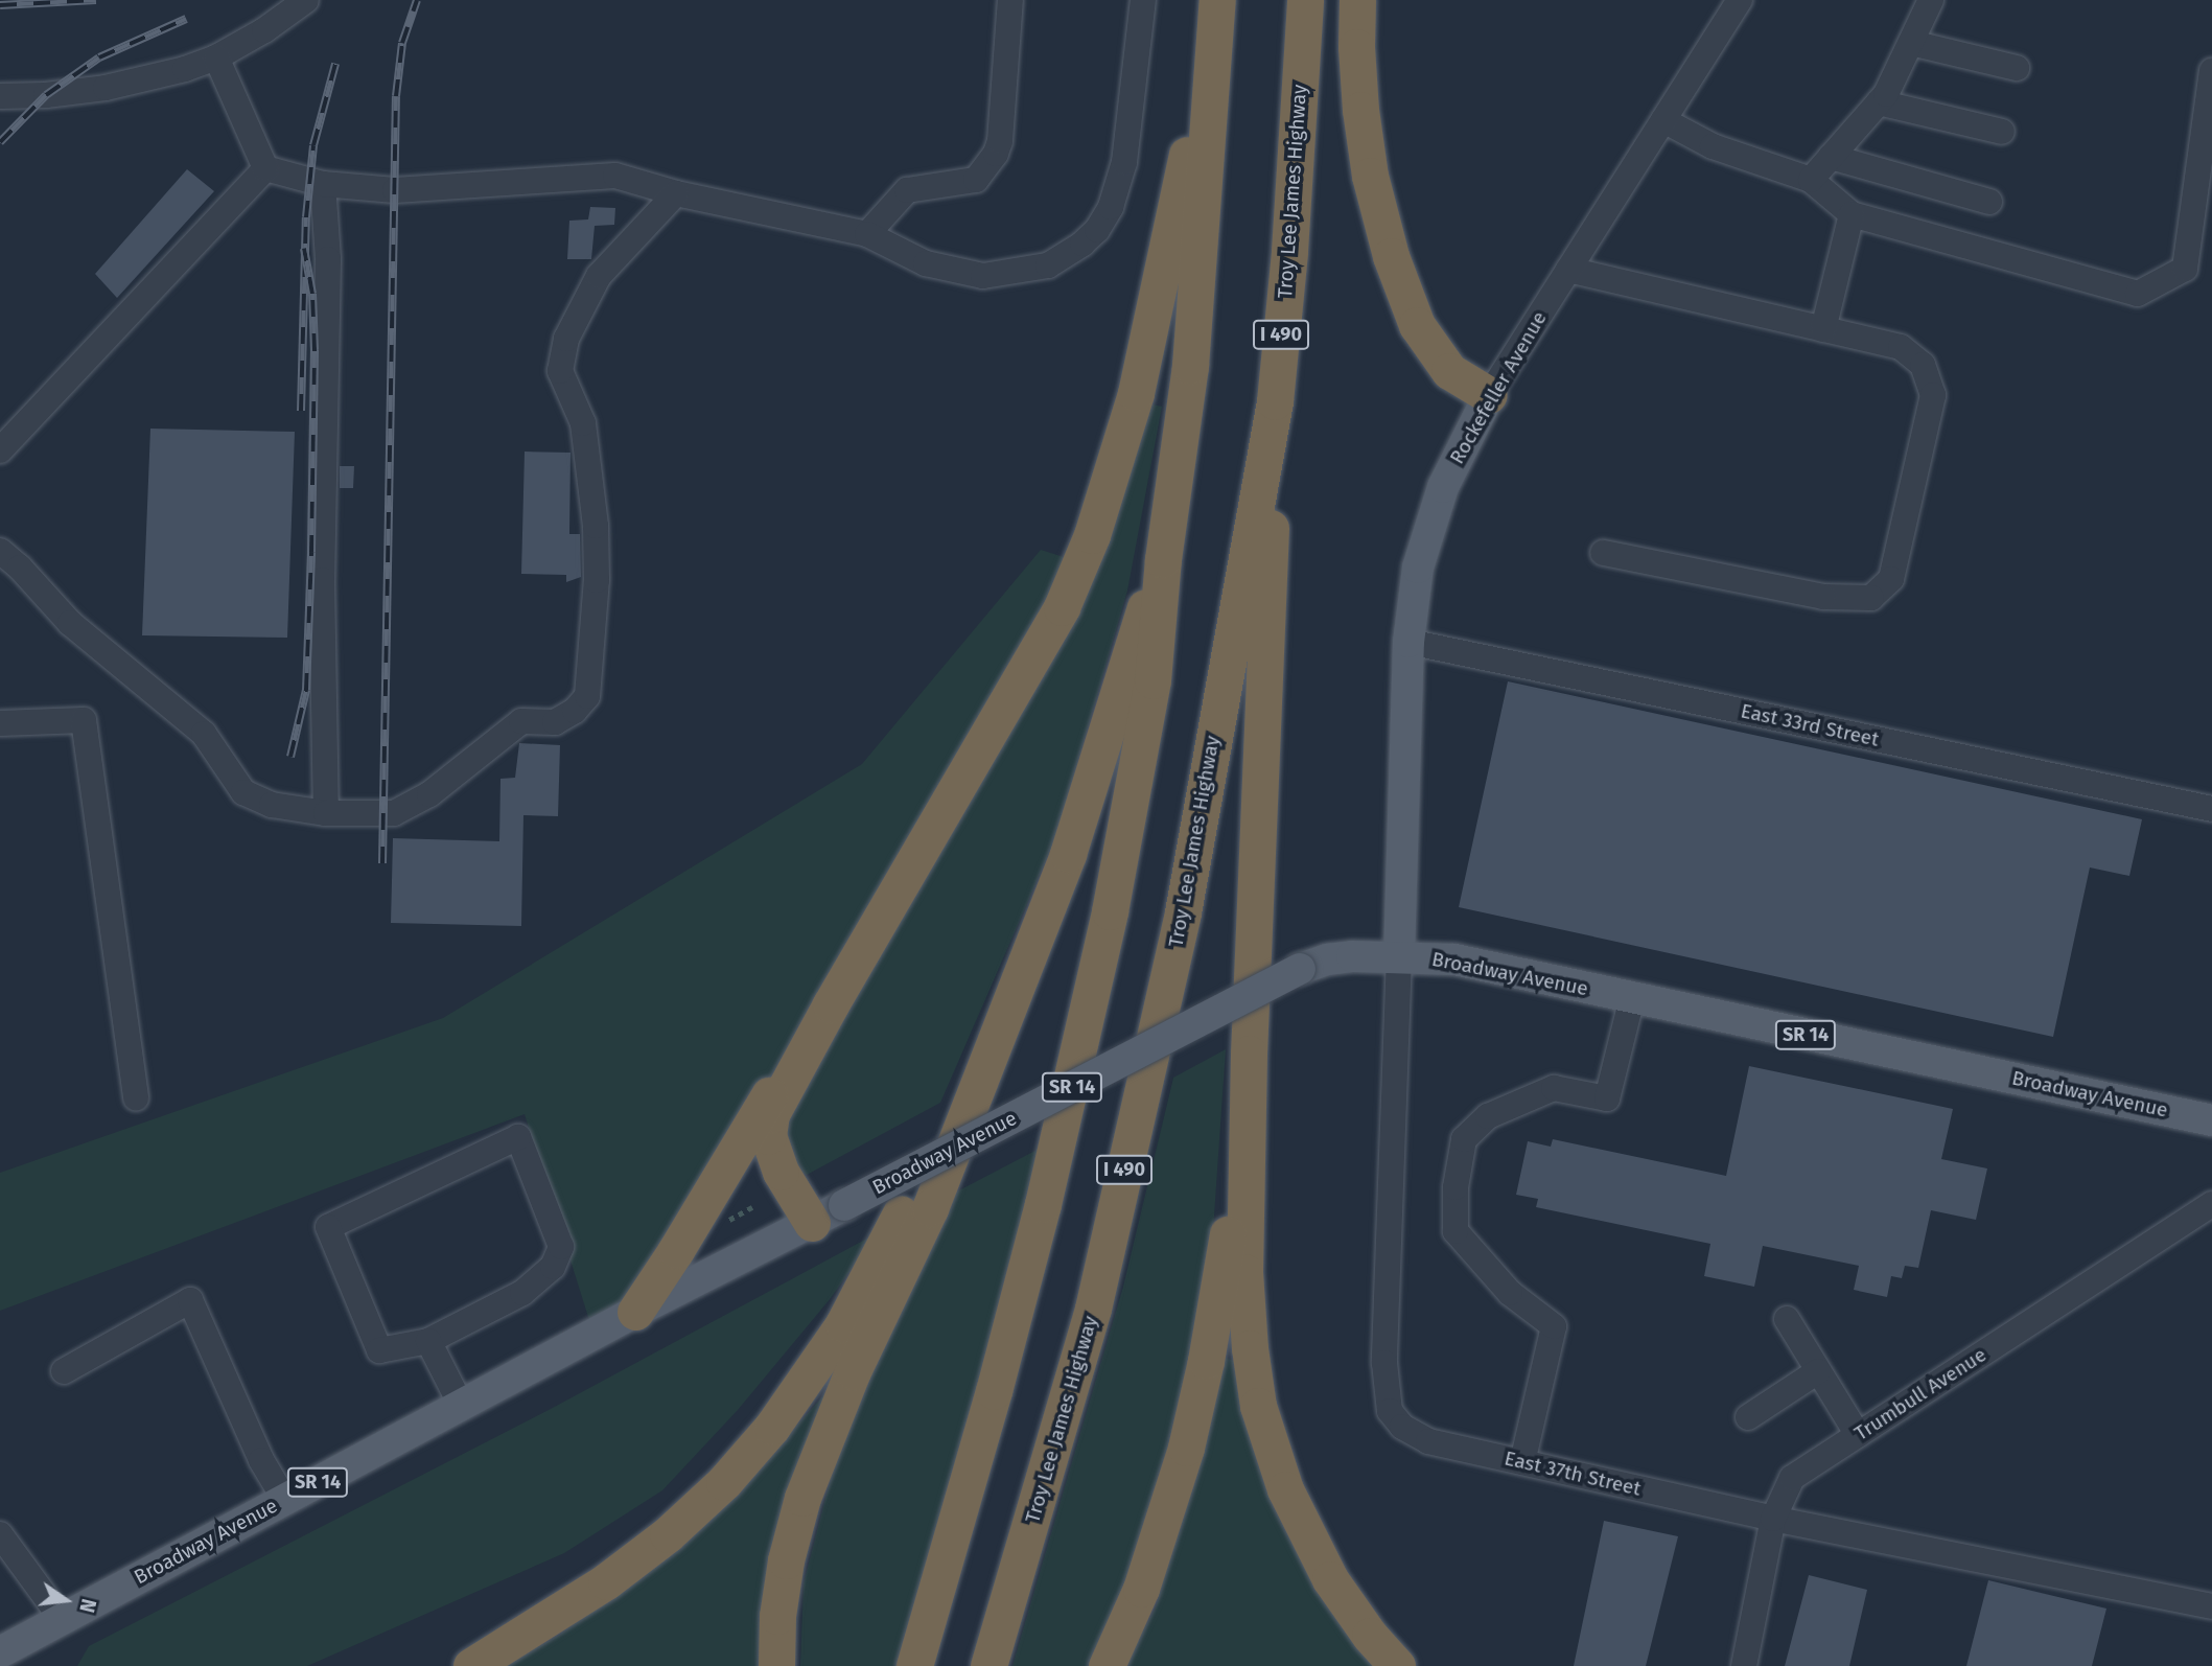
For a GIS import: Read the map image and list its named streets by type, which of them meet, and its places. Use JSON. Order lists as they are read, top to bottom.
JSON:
{
  "streets": {
    "highway": ["Troy Lee James Highway", "I 490"],
    "main road": ["Rockefeller Avenue", "Broadway Avenue", "SR 14"],
    "street": ["East 33rd Street", "Trumbull Avenue", "East 37th Street"]
  },
  "crossings": [
    ["Rockefeller Avenue", "East 33rd Street"],
    ["Rockefeller Avenue", "Broadway Avenue"],
    ["Rockefeller Avenue", "East 37th Street"],
    ["Broadway Avenue", "East 37th Street"],
    ["Trumbull Avenue", "East 37th Street"]
  ],
  "north": "right"
}
